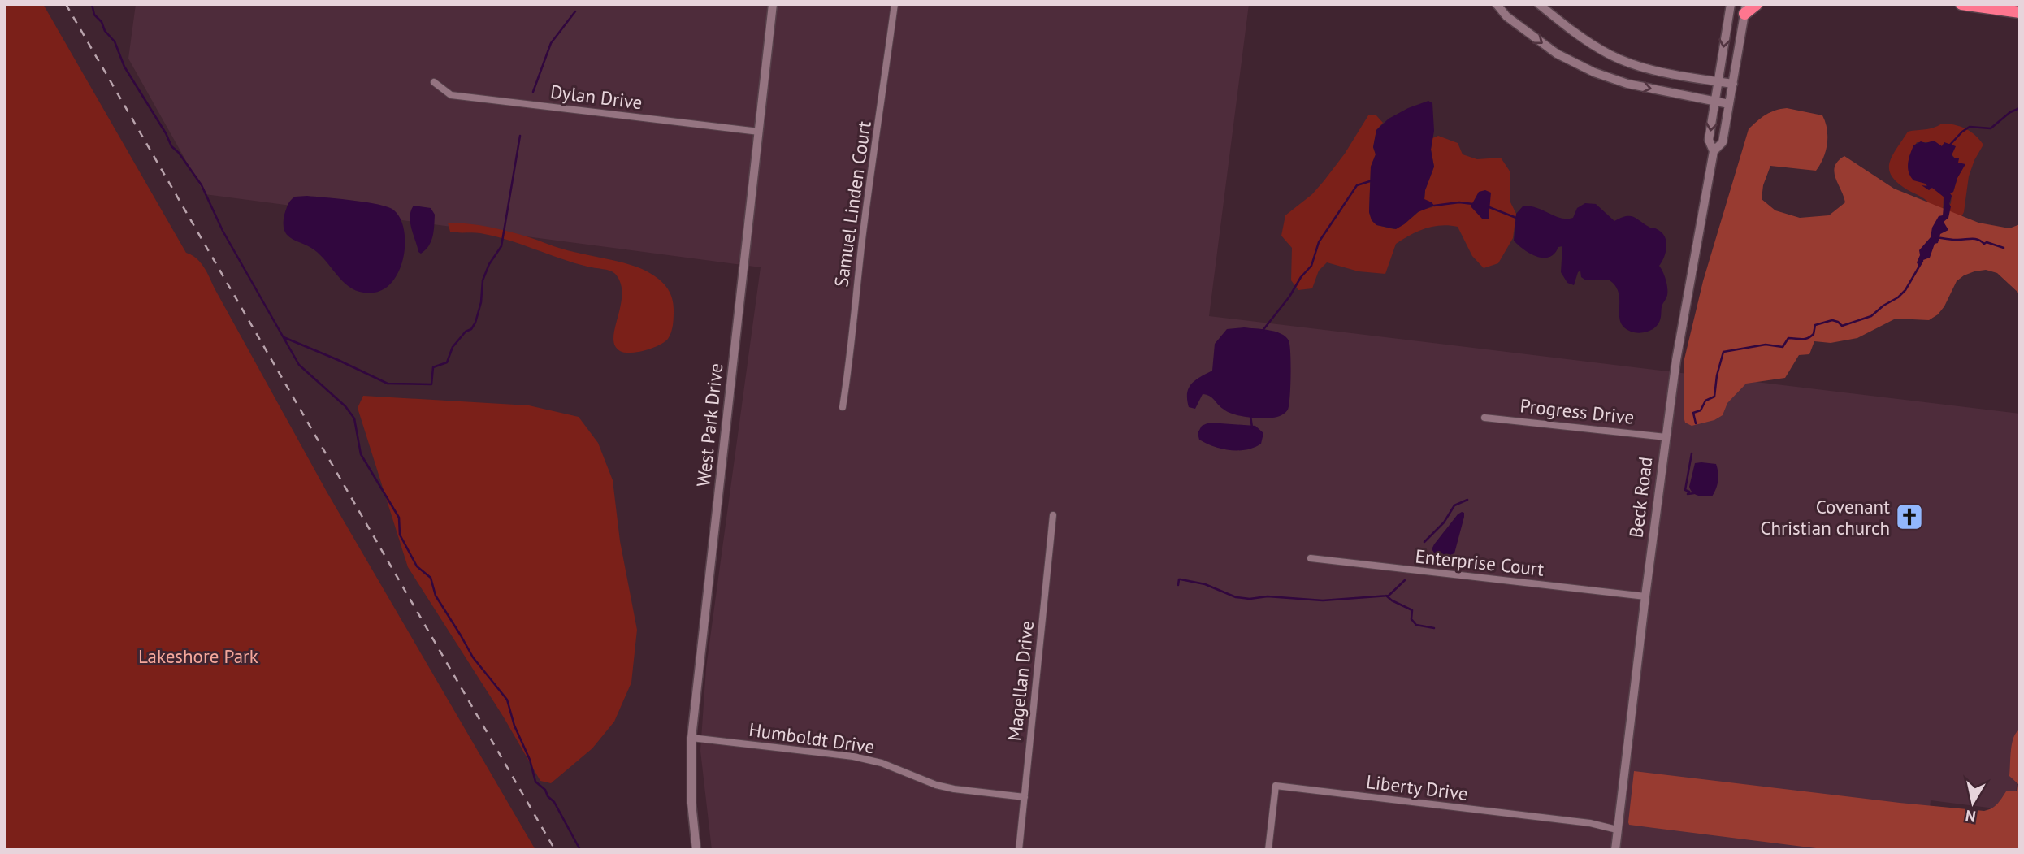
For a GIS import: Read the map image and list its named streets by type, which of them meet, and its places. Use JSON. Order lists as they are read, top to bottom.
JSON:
{
  "streets": {
    "street": [
      "Dylan Drive",
      "Samuel Linden Court",
      "Progress Drive",
      "West Park Drive",
      "Beck Road",
      "Enterprise Court",
      "Magellan Drive",
      "Humboldt Drive",
      "Liberty Drive"
    ]
  },
  "crossings": [
    ["Dylan Drive", "West Park Drive"],
    ["Progress Drive", "Beck Road"],
    ["West Park Drive", "Humboldt Drive"],
    ["Beck Road", "Enterprise Court"],
    ["Beck Road", "Liberty Drive"],
    ["Magellan Drive", "Humboldt Drive"]
  ],
  "parks": ["Lakeshore Park"],
  "places": {
    "church": ["Covenant Christian church"]
  },
  "north": "bottom"
}
